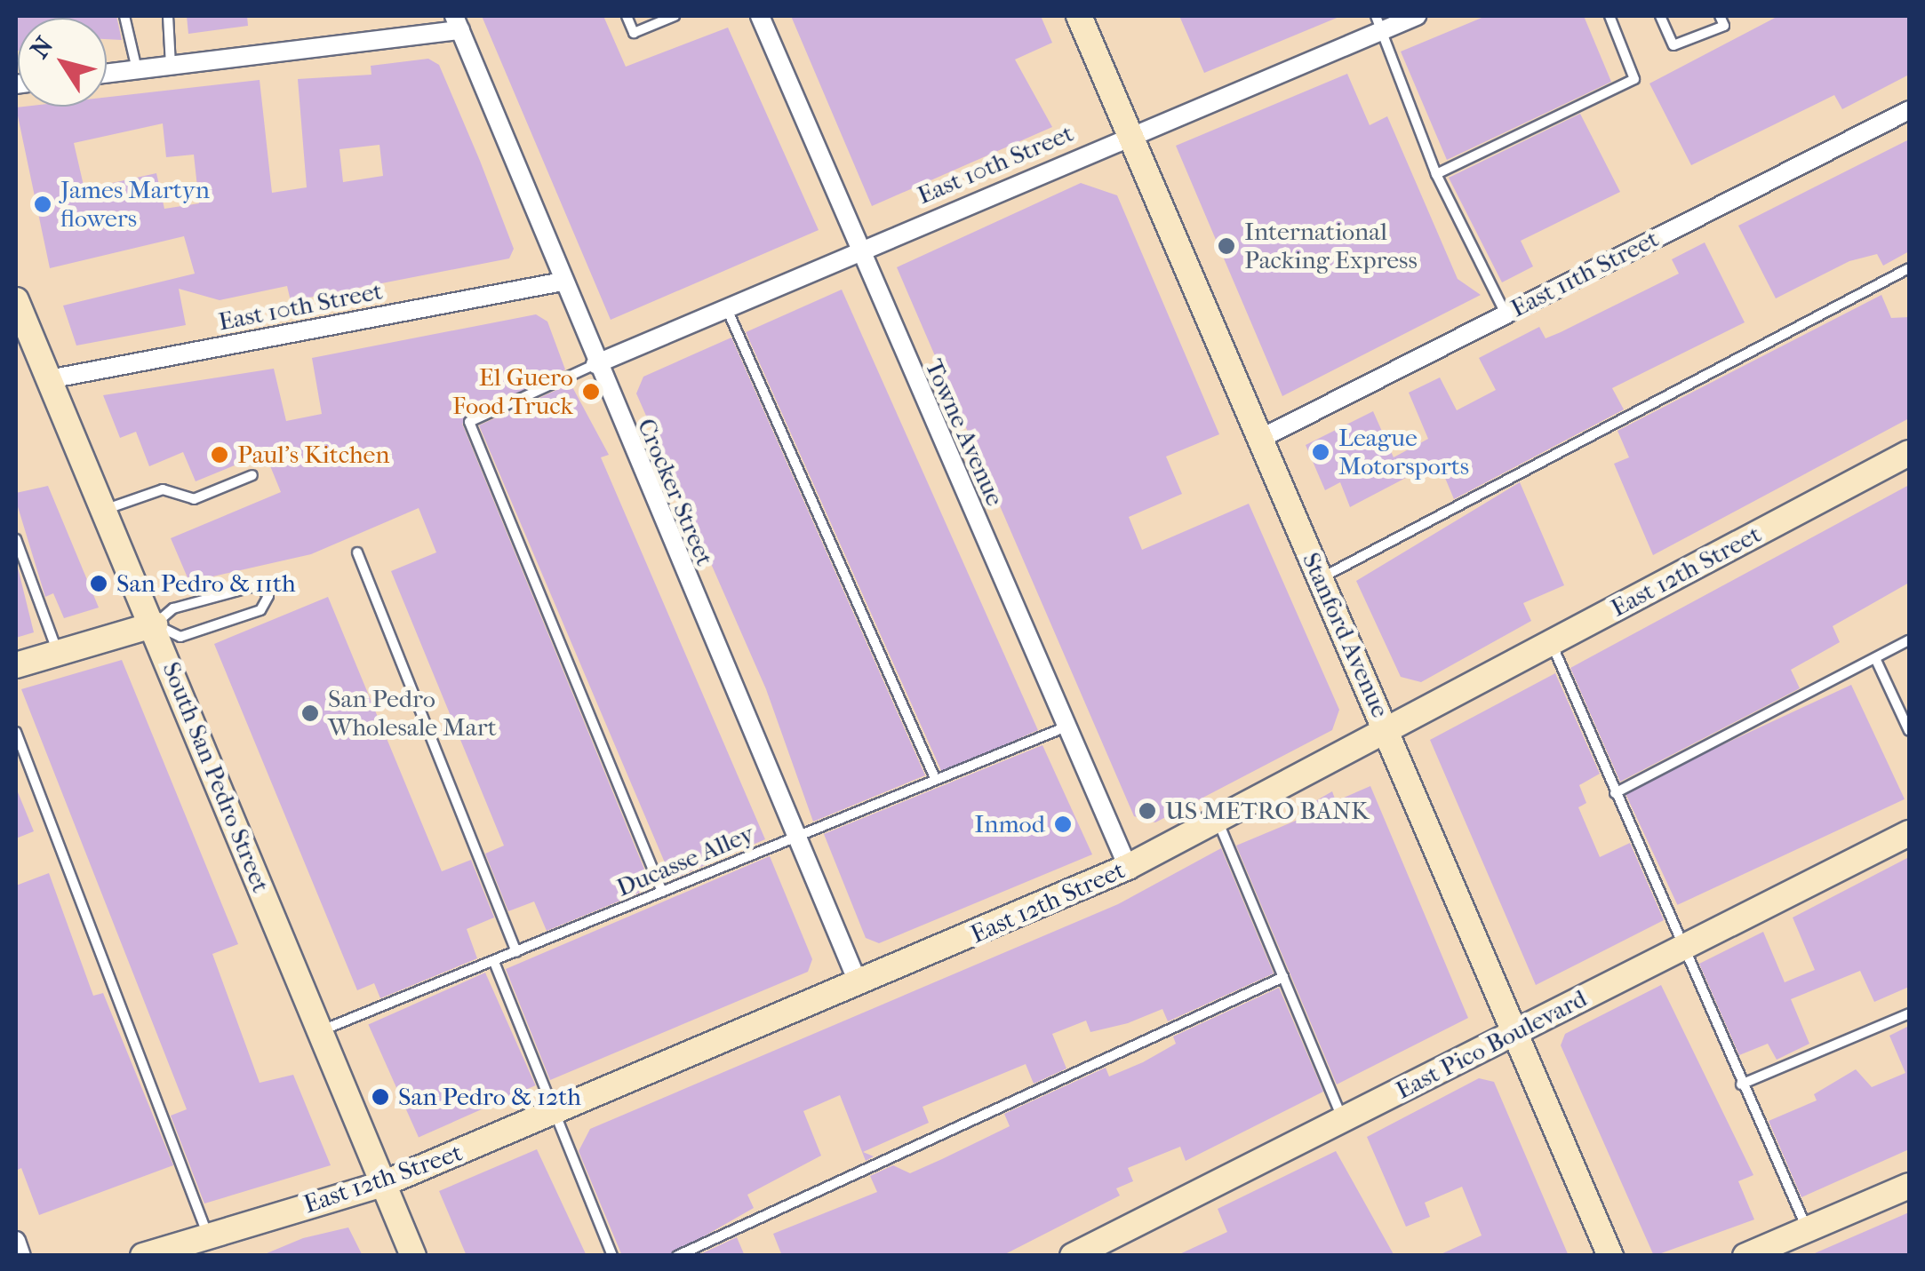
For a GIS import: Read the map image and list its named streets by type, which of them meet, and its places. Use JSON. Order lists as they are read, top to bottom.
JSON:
{
  "streets": {
    "street": [
      "East 10th Street",
      "East 11th Street",
      "Towne Avenue",
      "Crocker Street",
      "East 12th Street",
      "Stanford Avenue",
      "South San Pedro Street",
      "East Pico Boulevard"
    ],
    "lane": ["Ducasse Alley"]
  },
  "crossings": [
    ["East 10th Street", "Towne Avenue"],
    ["East 10th Street", "Crocker Street"],
    ["East 10th Street", "Stanford Avenue"],
    ["East 10th Street", "South San Pedro Street"],
    ["East 11th Street", "Stanford Avenue"],
    ["Towne Avenue", "East 12th Street"],
    ["Towne Avenue", "Ducasse Alley"],
    ["Crocker Street", "East 12th Street"],
    ["Crocker Street", "Ducasse Alley"],
    ["East 12th Street", "Stanford Avenue"],
    ["East 12th Street", "South San Pedro Street"],
    ["Stanford Avenue", "East Pico Boulevard"],
    ["South San Pedro Street", "Ducasse Alley"]
  ],
  "places": [
    "James Martyn flowers",
    "International Packing Express",
    "El Guero Food Truck",
    "League Motorsports",
    "Paul's Kitchen",
    "San Pedro & 11th",
    "San Pedro Wholesale Mart",
    "US METRO BANK",
    "Inmod",
    "San Pedro & 12th"
  ],
  "north": "top left"
}
